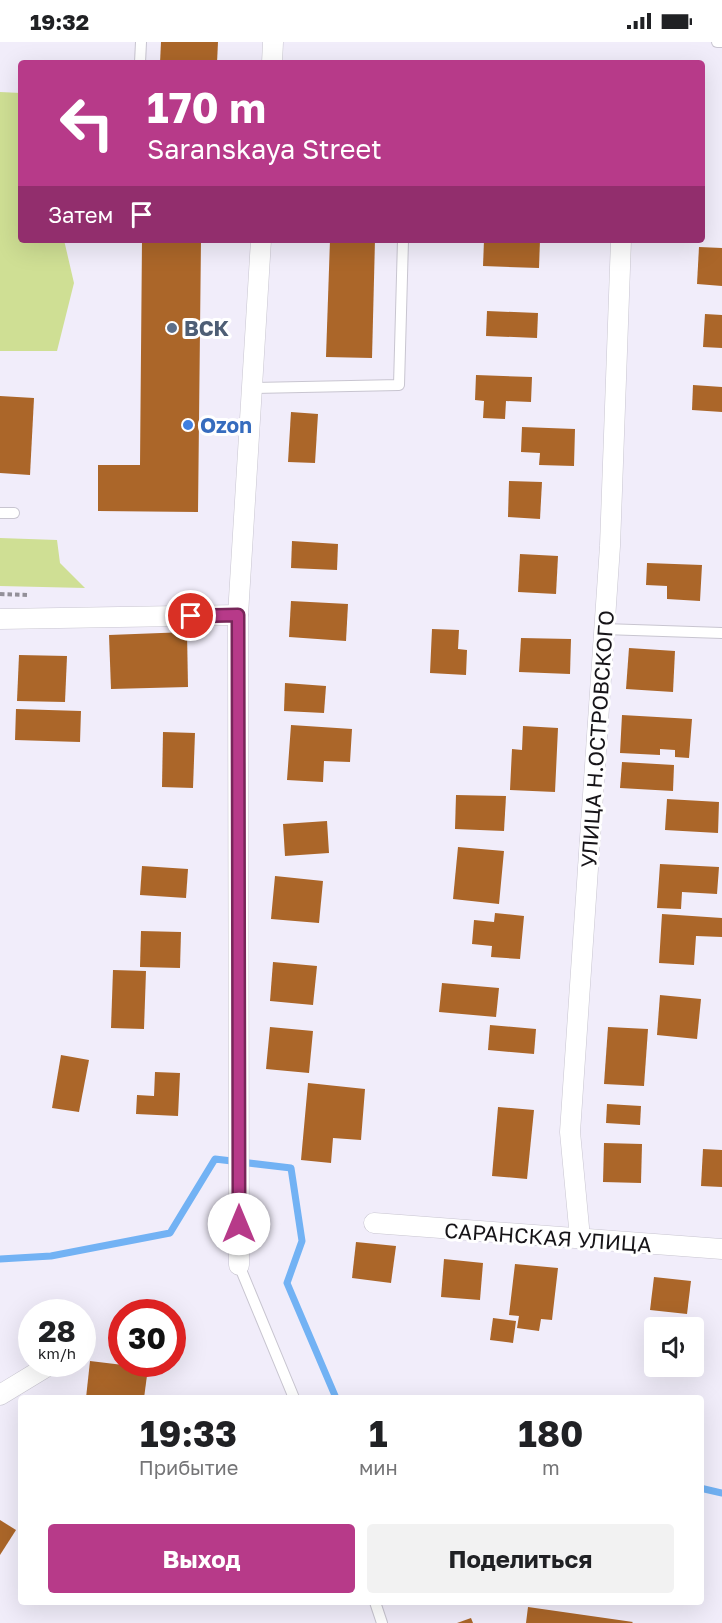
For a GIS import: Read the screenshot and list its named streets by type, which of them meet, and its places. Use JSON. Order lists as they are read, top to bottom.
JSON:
{
  "streets": {
    "street": ["УЛИЦА Н.ОСТРОВСКОГО", "САРАНСКАЯ УЛИЦА"]
  },
  "crossings": [
    ["УЛИЦА Н.ОСТРОВСКОГО", "САРАНСКАЯ УЛИЦА"]
  ],
  "places": ["ВСК", "Ozon"],
  "page": {
    "status": "19:32",
    "turn": ["170 m", "Saranskaya Street"],
    "then": "Затем",
    "speed": "28 km/h",
    "limit": "30",
    "eta": [
      "19:33",
      "Прибытие",
      "1",
      "мин",
      "180",
      "m"
    ],
    "buttons": ["Выход", "Поделиться"]
  }
}
